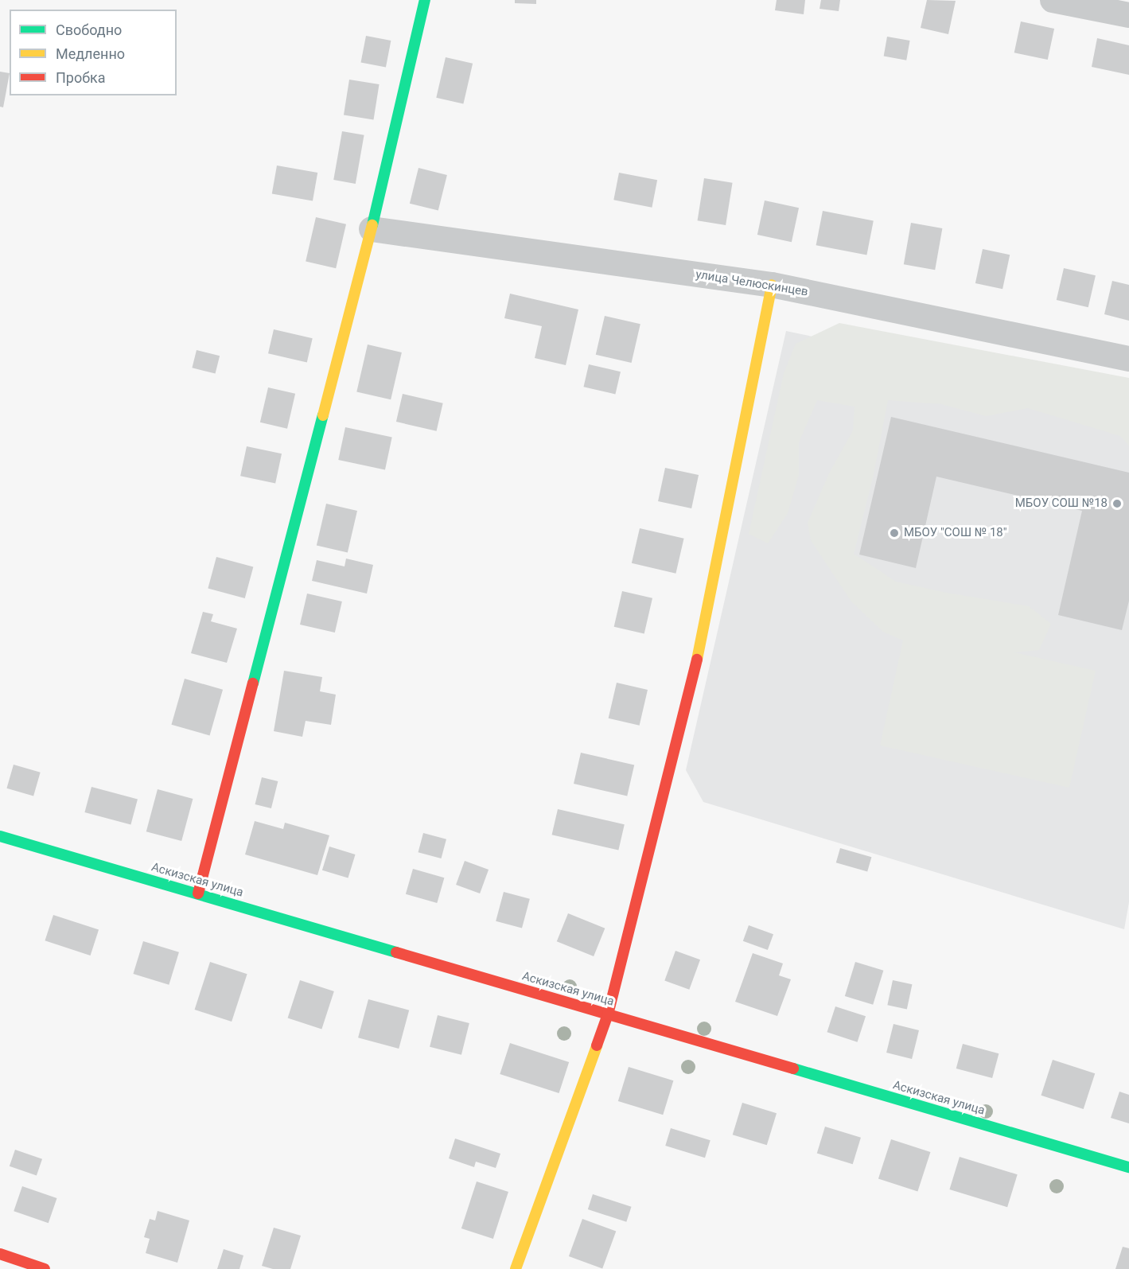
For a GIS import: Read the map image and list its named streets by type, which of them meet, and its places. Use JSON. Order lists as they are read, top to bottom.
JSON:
{
  "streets": {
    "street": ["улица Челюскинцев", "Аскизская улица"]
  },
  "places": ["МБОУ СОШ №18", "МБОУ \"СОШ № 18\""],
  "legend": ["Свободно", "Медленно", "Пробка"]
}
